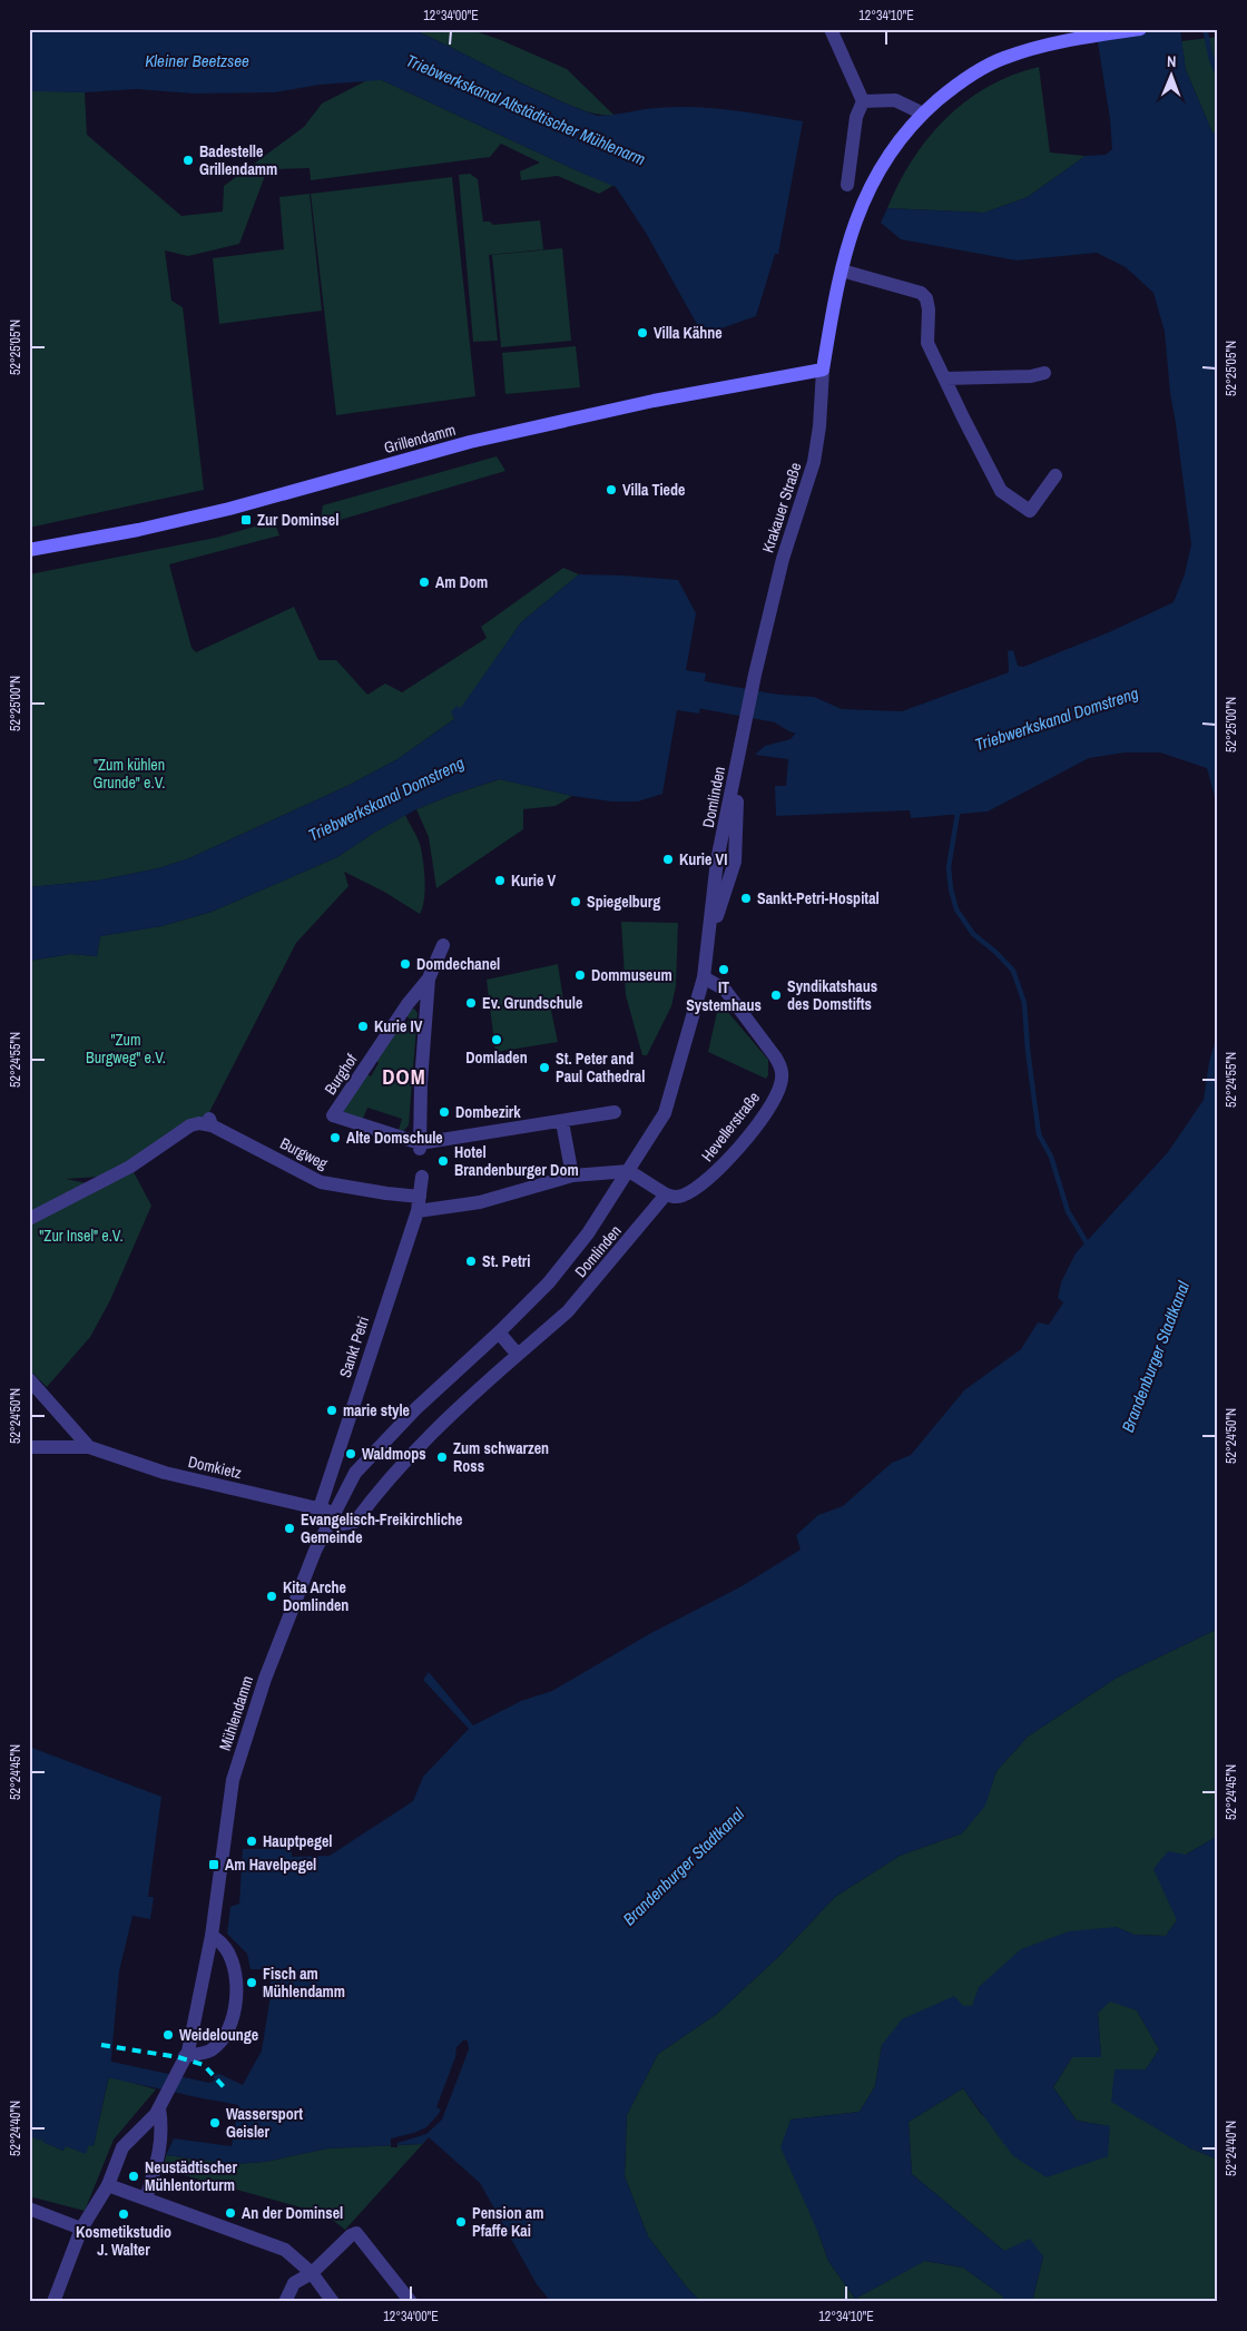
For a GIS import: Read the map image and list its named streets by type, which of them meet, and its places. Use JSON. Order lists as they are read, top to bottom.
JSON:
{
  "streets": {
    "main road": ["Grillendamm", "Krakauer Straße"],
    "street": [
      "Domlinden",
      "Burghof",
      "Hevellerstraße",
      "Burgweg",
      "Sankt Petri",
      "Domkietz",
      "Mühlendamm"
    ]
  },
  "crossings": [
    ["Grillendamm", "Krakauer Straße"],
    ["Krakauer Straße", "Domlinden"],
    ["Domlinden", "Hevellerstraße"],
    ["Domlinden", "Domkietz"],
    ["Domlinden", "Mühlendamm"],
    ["Burgweg", "Sankt Petri"],
    ["Sankt Petri", "Domkietz"],
    ["Domkietz", "Mühlendamm"]
  ],
  "districts": ["DOM"],
  "water": [
    "Kleiner Beetzsee",
    "Triebwerkskanal Altstädtischer Mühlenarm",
    "Triebwerkskanal Domstreng",
    "Brandenburger Stadtkanal"
  ],
  "parks": ["\"Zum kühlen Grunde\" e.V.", "\"Zum Burgweg\" e.V.", "\"Zur Insel\" e.V."],
  "places": {
    "other": [
      "Badestelle Grillendamm",
      "Villa Kähne",
      "Villa Tiede",
      "Am Dom",
      "Kurie VI",
      "Kurie V",
      "Sankt-Petri-Hospital",
      "Spiegelburg",
      "Domdechanel",
      "IT Systemhaus",
      "Dommuseum",
      "Syndikatshaus des Domstifts",
      "Ev. Grundschule",
      "Kurie IV",
      "Domladen",
      "St. Peter and Paul Cathedral",
      "Dombezirk",
      "Alte Domschule",
      "Hotel Brandenburger Dom",
      "St. Petri",
      "marie style",
      "Waldmops",
      "Zum schwarzen Ross",
      "Evangelisch-Freikirchliche Gemeinde",
      "Kita Arche Domlinden",
      "Hauptpegel",
      "Fisch am Mühlendamm",
      "Weidelounge",
      "Wassersport Geisler",
      "Neustädtischer Mühlentorturm",
      "An der Dominsel",
      "Kosmetikstudio J. Walter",
      "Pension am Pfaffe Kai"
    ],
    "transit": ["Zur Dominsel", "Am Havelpegel"]
  },
  "north": "top",
  "coordinates": [
    "12°34'00\"E",
    "12°34'10\"E",
    "52°25'05\"N",
    "52°25'00\"N",
    "52°24'55\"N",
    "52°24'50\"N",
    "52°24'45\"N",
    "52°24'40\"N"
  ]
}
